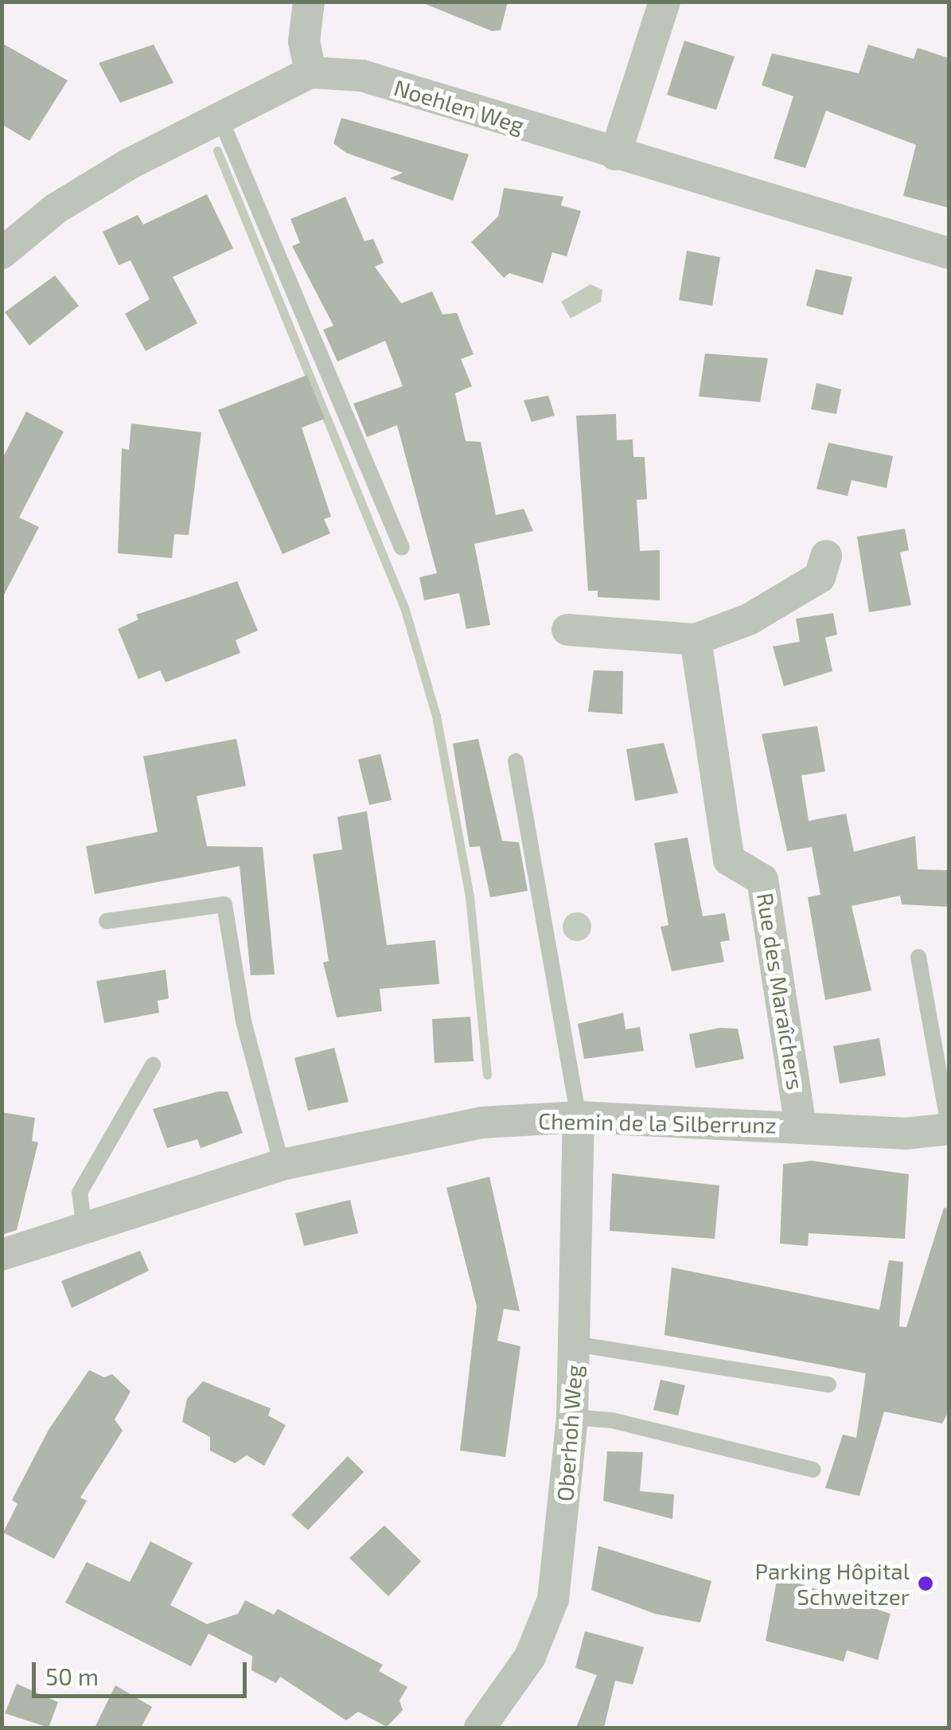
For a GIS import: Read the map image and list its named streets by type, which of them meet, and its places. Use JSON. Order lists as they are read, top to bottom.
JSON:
{
  "streets": {
    "street": [
      "Noehlen Weg",
      "Rue des Maraîchers",
      "Chemin de la Silberrunz",
      "Oberhoh Weg"
    ]
  },
  "crossings": [
    ["Rue des Maraîchers", "Chemin de la Silberrunz"],
    ["Chemin de la Silberrunz", "Oberhoh Weg"]
  ],
  "places": ["Parking Hôpital Schweitzer"],
  "scale_bar": "50 m"
}
